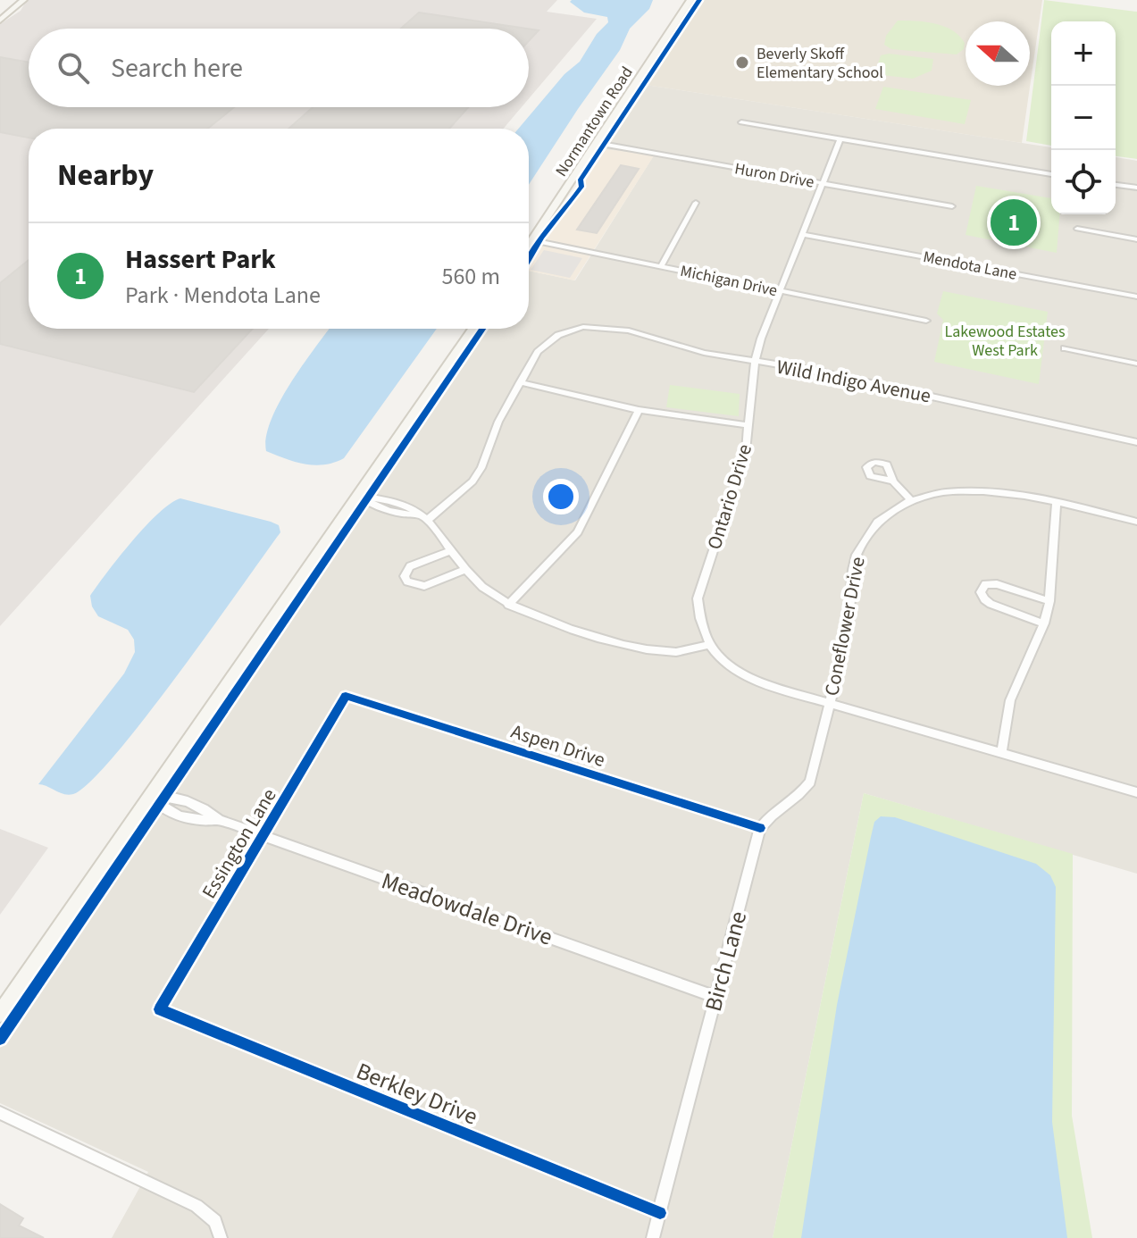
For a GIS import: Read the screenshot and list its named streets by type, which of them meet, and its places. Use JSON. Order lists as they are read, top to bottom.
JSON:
{
  "streets": {
    "street": [
      "Normantown Road",
      "Huron Drive",
      "Mendota Lane",
      "Michigan Drive",
      "Wild Indigo Avenue",
      "Ontario Drive",
      "Coneflower Drive",
      "Aspen Drive",
      "Essington Lane",
      "Meadowdale Drive",
      "Birch Lane",
      "Berkley Drive"
    ]
  },
  "crossings": [
    ["Normantown Road", "Huron Drive"],
    ["Normantown Road", "Michigan Drive"],
    ["Huron Drive", "Ontario Drive"],
    ["Mendota Lane", "Ontario Drive"],
    ["Michigan Drive", "Ontario Drive"],
    ["Wild Indigo Avenue", "Ontario Drive"],
    ["Aspen Drive", "Essington Lane"],
    ["Aspen Drive", "Birch Lane"],
    ["Essington Lane", "Meadowdale Drive"],
    ["Essington Lane", "Berkley Drive"],
    ["Meadowdale Drive", "Birch Lane"],
    ["Birch Lane", "Berkley Drive"]
  ],
  "parks": ["Lakewood Estates West Park"],
  "places": ["Beverly Skoff Elementary School"],
  "north": "left",
  "page": {
    "map_buttons": ["+", "−"],
    "search": "Search here",
    "heading": "Nearby",
    "pins": "1",
    "list": [
      {
        "mark": "1",
        "name": "Hassert Park",
        "note": "Park · Mendota Lane",
        "value": "560 m"
      }
    ]
  }
}
